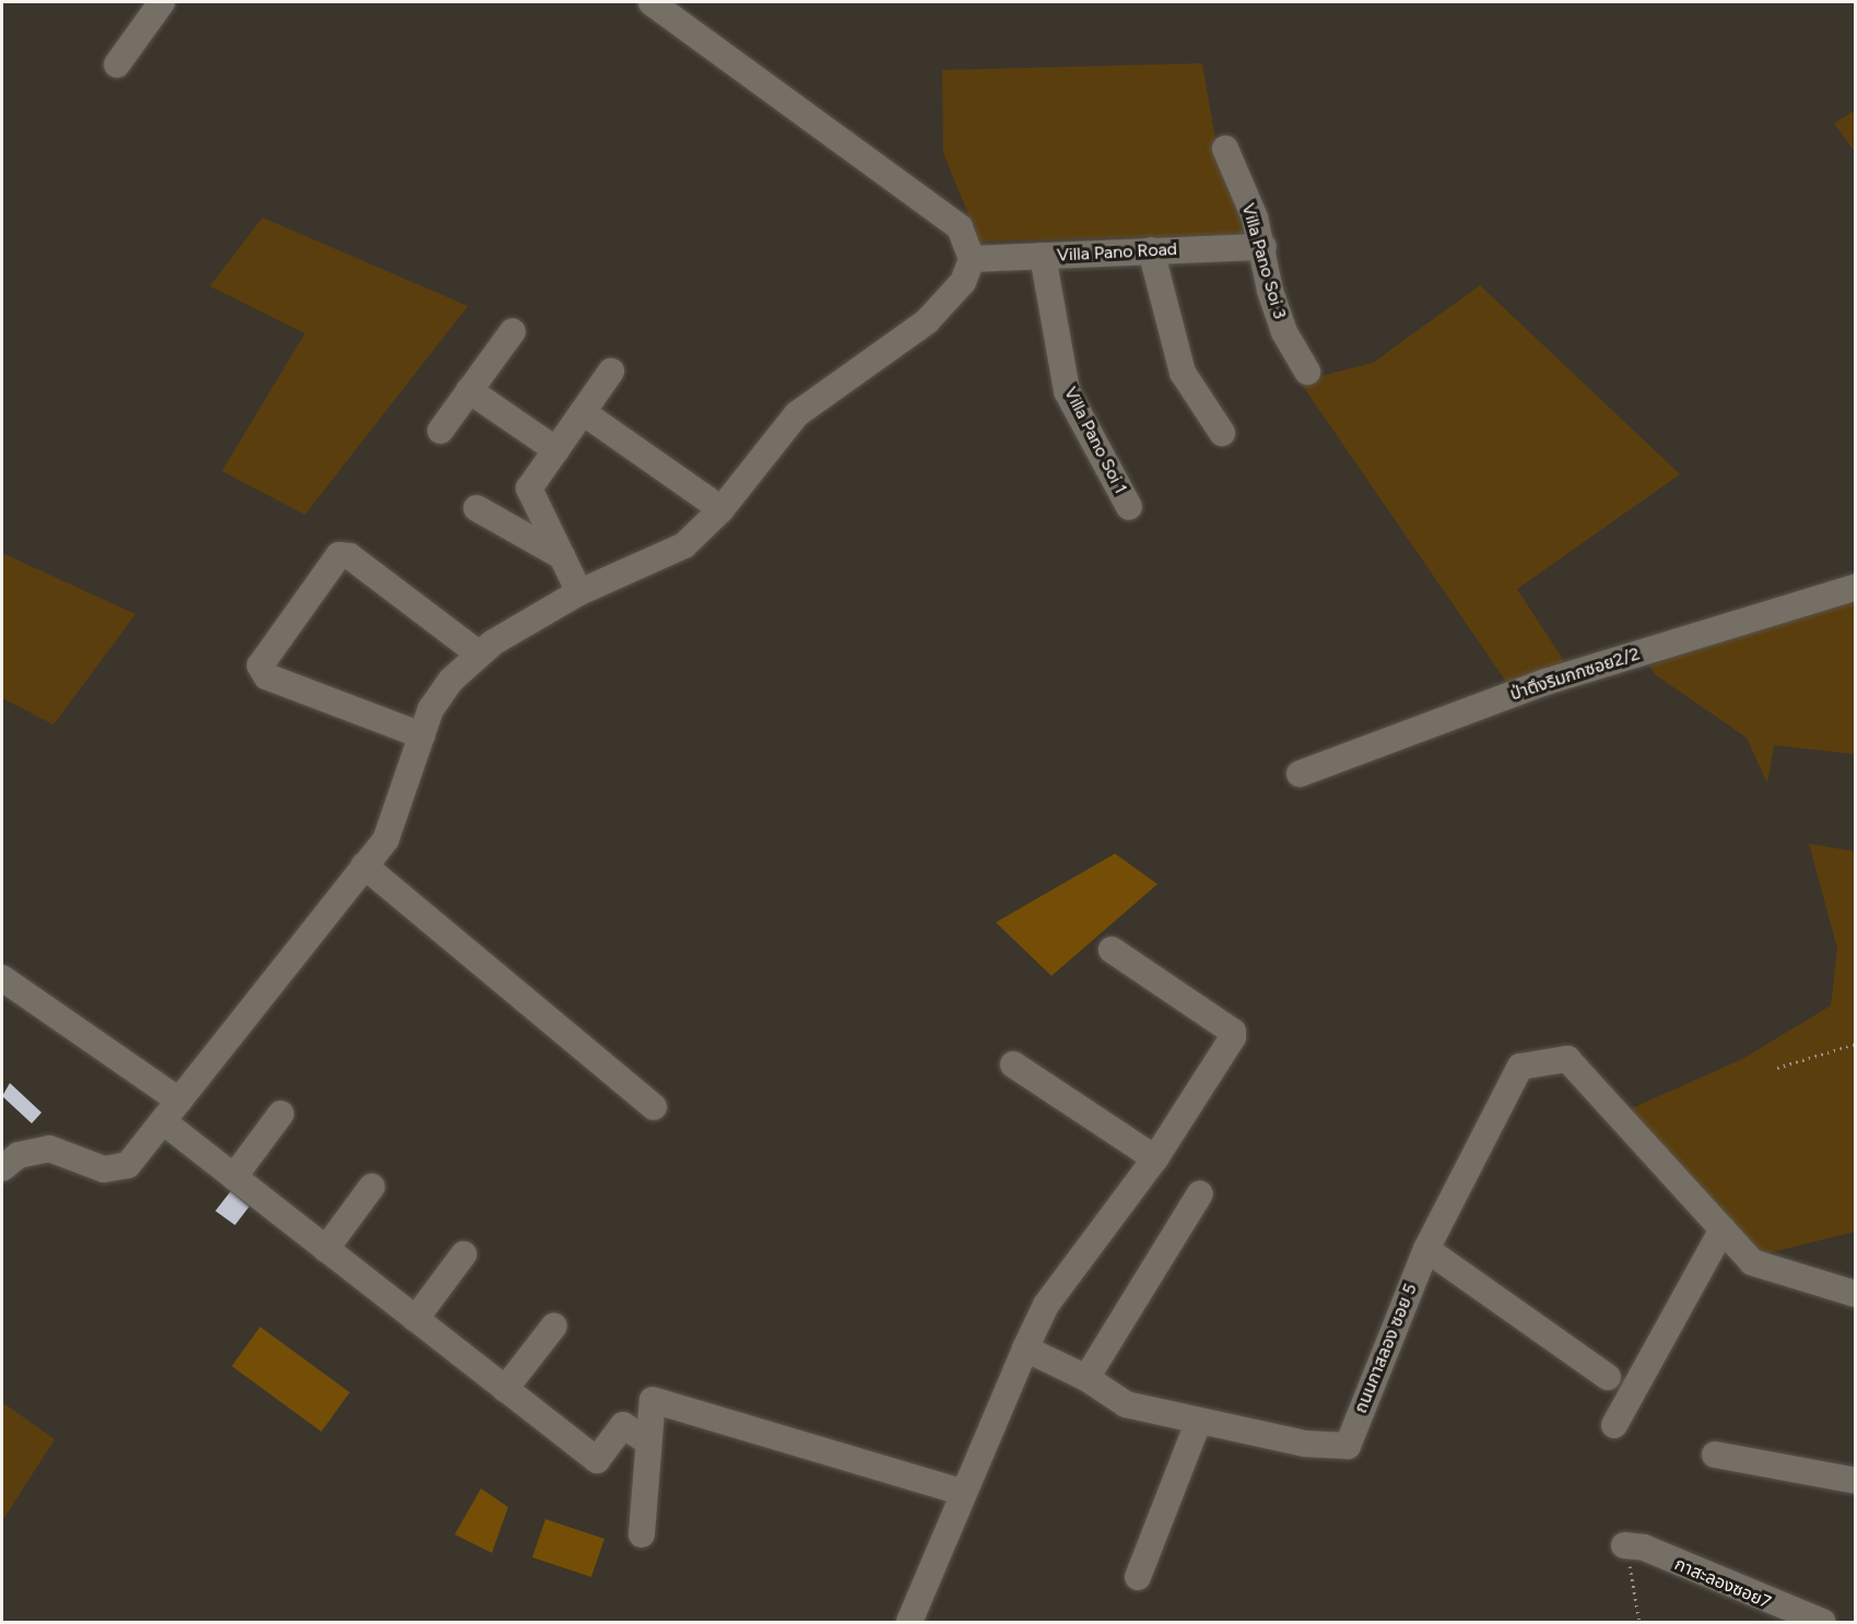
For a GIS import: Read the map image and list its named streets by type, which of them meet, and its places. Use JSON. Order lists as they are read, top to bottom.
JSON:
{
  "streets": {
    "street": [
      "Villa Pano Road",
      "Villa Pano Soi 3",
      "Villa Pano Soi 1",
      "ป่าตึงริมกกซอย2/2",
      "ถนนกาสลอง ซอย 5",
      "กาสะลองซอย7"
    ]
  },
  "crossings": [
    ["Villa Pano Road", "Villa Pano Soi 3"],
    ["Villa Pano Road", "Villa Pano Soi 1"]
  ]
}
